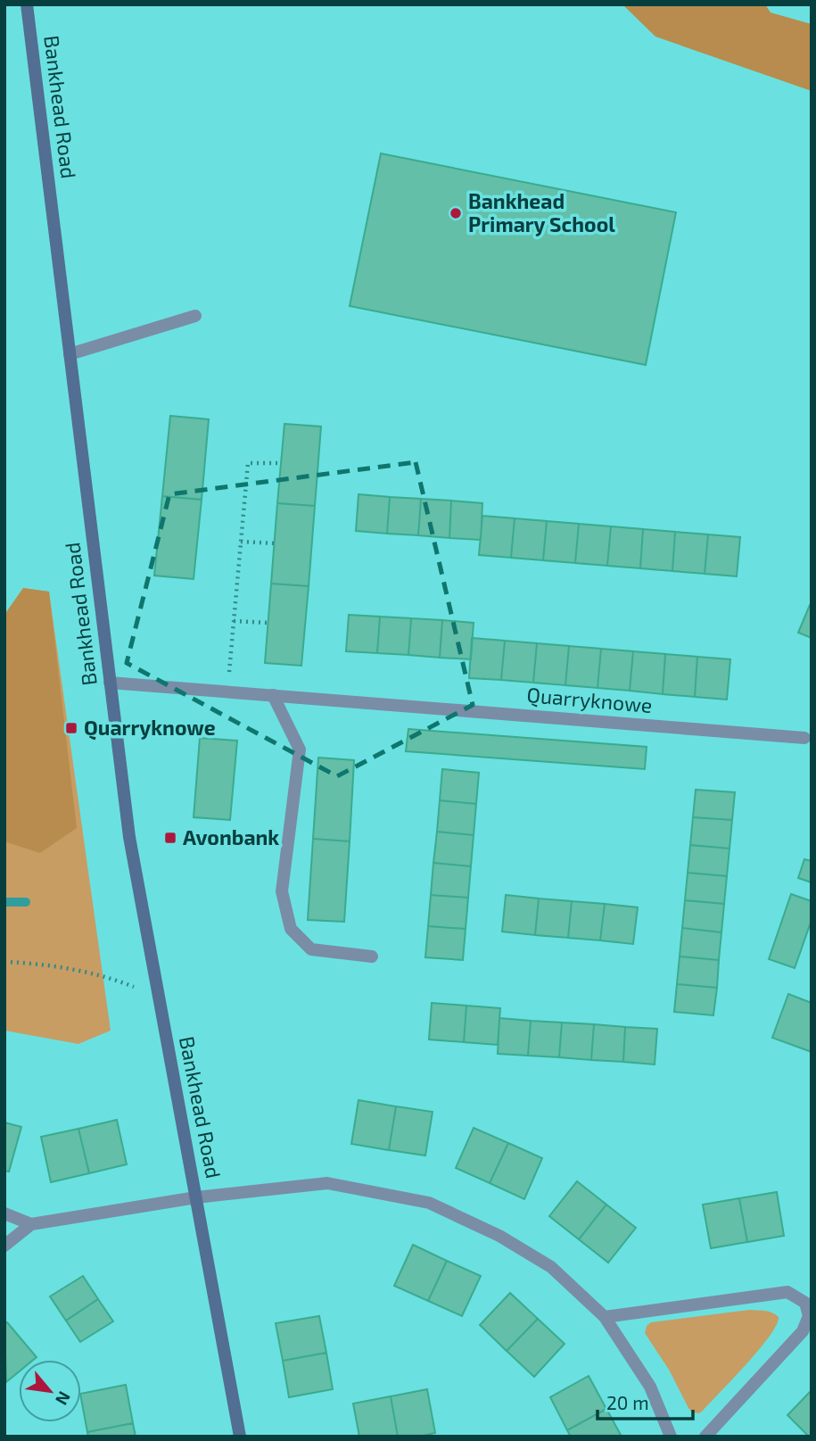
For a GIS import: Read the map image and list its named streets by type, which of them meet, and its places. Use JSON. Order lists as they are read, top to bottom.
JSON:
{
  "streets": {
    "street": ["Bankhead Road", "Quarryknowe"]
  },
  "crossings": [
    ["Bankhead Road", "Quarryknowe"]
  ],
  "places": {
    "other": ["Bankhead Primary School"],
    "transit": ["Quarryknowe", "Avonbank"]
  },
  "scale_bar": "20 m",
  "north": "bottom right"
}
